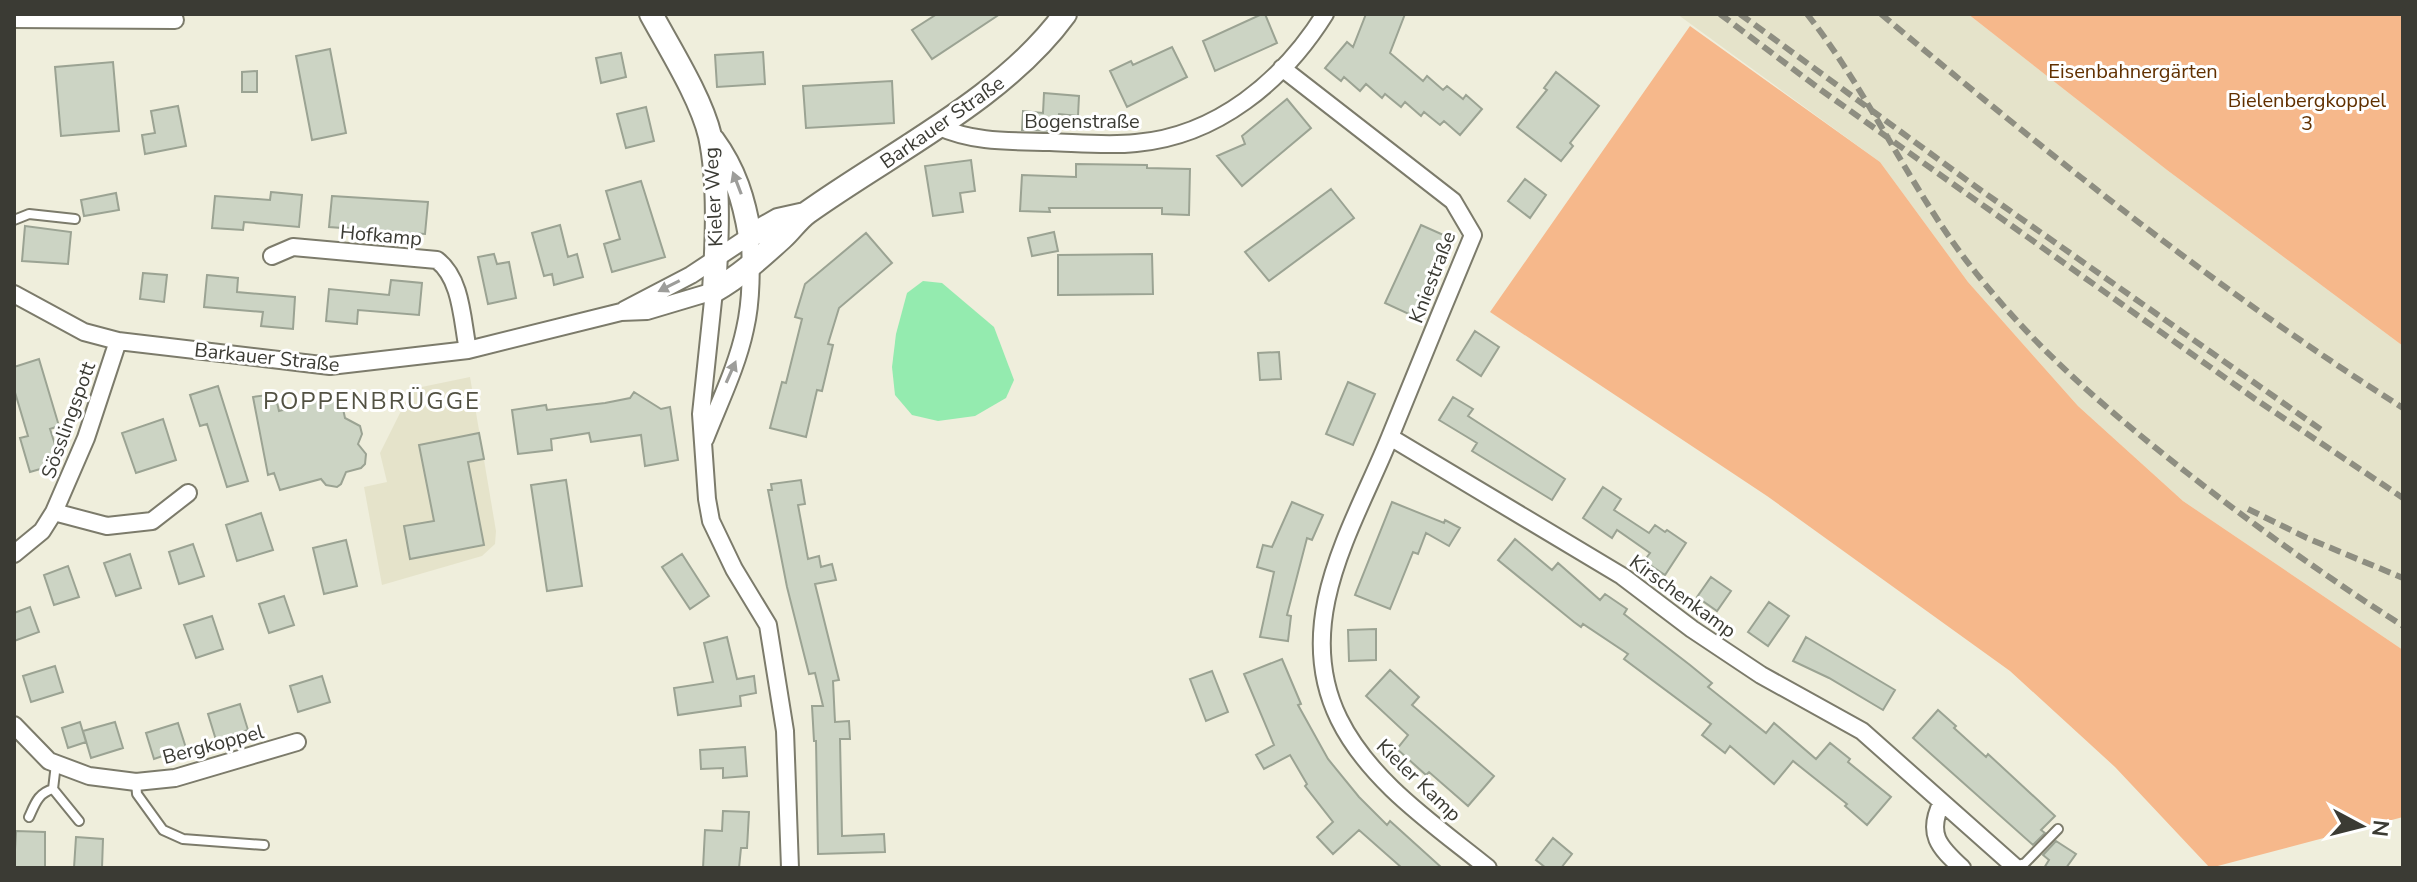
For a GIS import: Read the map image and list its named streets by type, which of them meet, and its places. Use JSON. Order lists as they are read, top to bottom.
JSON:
{
  "streets": {
    "street": [
      "Bogenstraße",
      "Barkauer Straße",
      "Kieler Weg",
      "Hofkamp",
      "Kniestraße",
      "Sösslingspott",
      "Kirschenkamp",
      "Bergkoppel",
      "Kieler Kamp"
    ]
  },
  "crossings": [
    ["Bogenstraße", "Barkauer Straße"],
    ["Bogenstraße", "Kniestraße"],
    ["Barkauer Straße", "Kieler Weg"],
    ["Barkauer Straße", "Hofkamp"],
    ["Barkauer Straße", "Sösslingspott"],
    ["Kniestraße", "Kirschenkamp"],
    ["Kniestraße", "Kieler Kamp"],
    ["Kirschenkamp", "Kieler Kamp"]
  ],
  "districts": ["POPPENBRÜGGE"],
  "parks": ["Eisenbahnergärten", "Bielenbergkoppel 3"],
  "north": "right"
}
